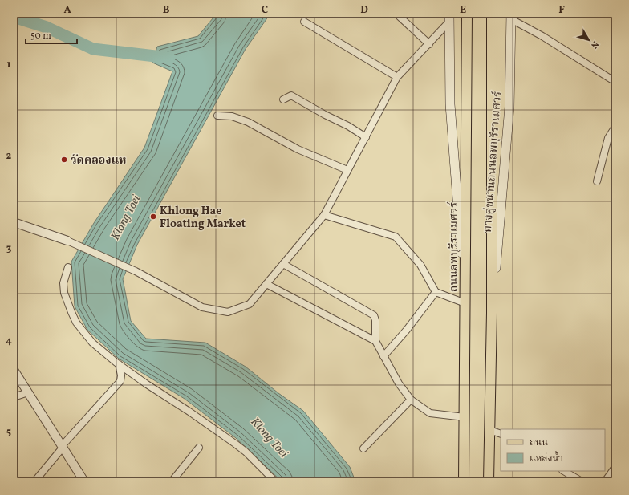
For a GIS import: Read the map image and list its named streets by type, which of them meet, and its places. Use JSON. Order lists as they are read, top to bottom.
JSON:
{
  "streets": {
    "main road": ["ทางคู่ขนานถนนลพบุรีราเมศวร์", "ถนนลพบุรีราเมศวร์"]
  },
  "water": ["Klong Toei"],
  "places": ["วัดคลองแห", "Khlong Hae Floating Market"],
  "legend": ["ถนน", "แหล่งน้ำ"],
  "scale_bar": "50 m",
  "north": "bottom right",
  "grid": {
    "columns": [
      "A",
      "B",
      "C",
      "D",
      "E",
      "F"
    ],
    "rows": [
      "1",
      "2",
      "3",
      "4",
      "5"
    ]
  }
}
